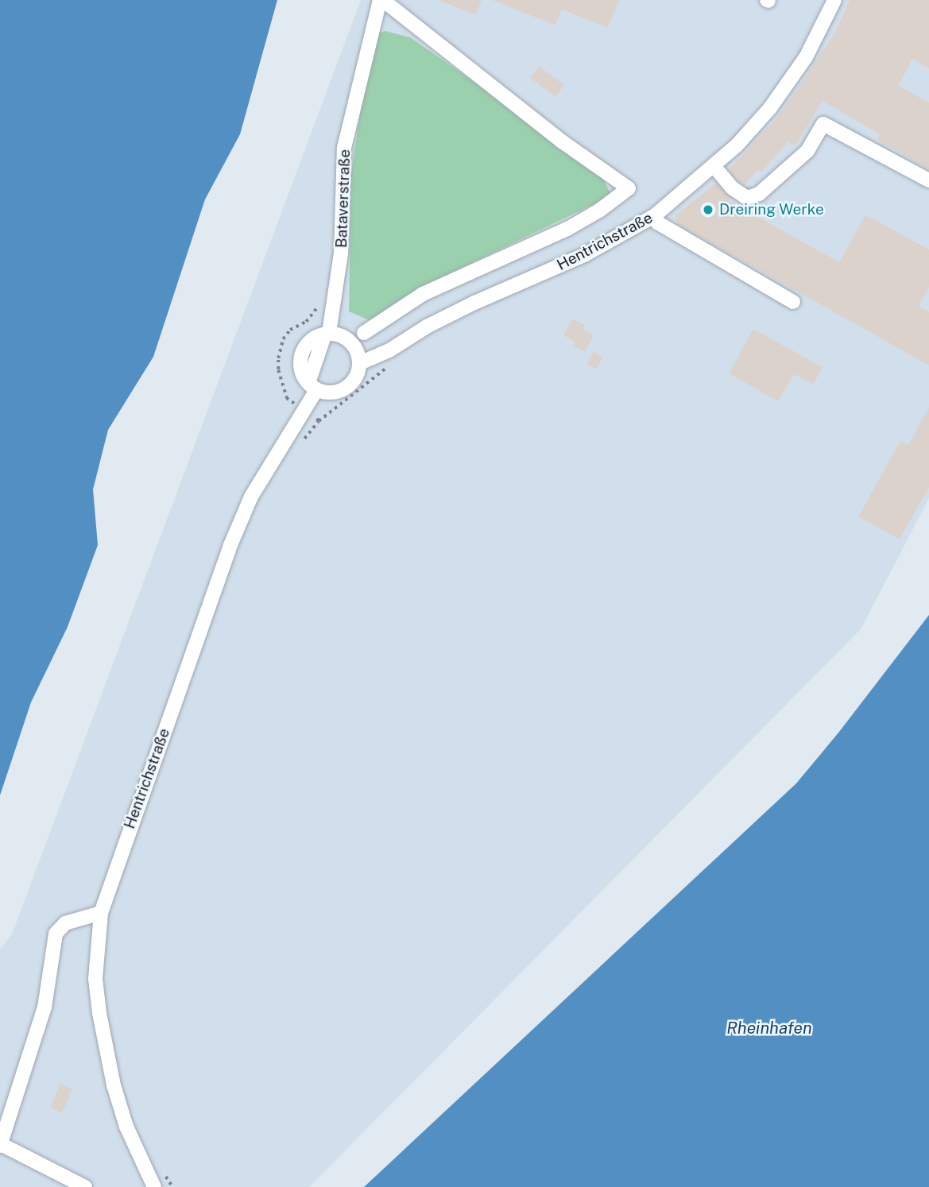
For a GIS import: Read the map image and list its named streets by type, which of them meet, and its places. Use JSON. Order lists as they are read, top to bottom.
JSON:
{
  "streets": {
    "street": ["Bataverstraße", "Hentrichstraße"]
  },
  "crossings": [
    ["Bataverstraße", "Hentrichstraße"]
  ],
  "water": ["Rheinhafen"],
  "places": ["Dreiring Werke"]
}
